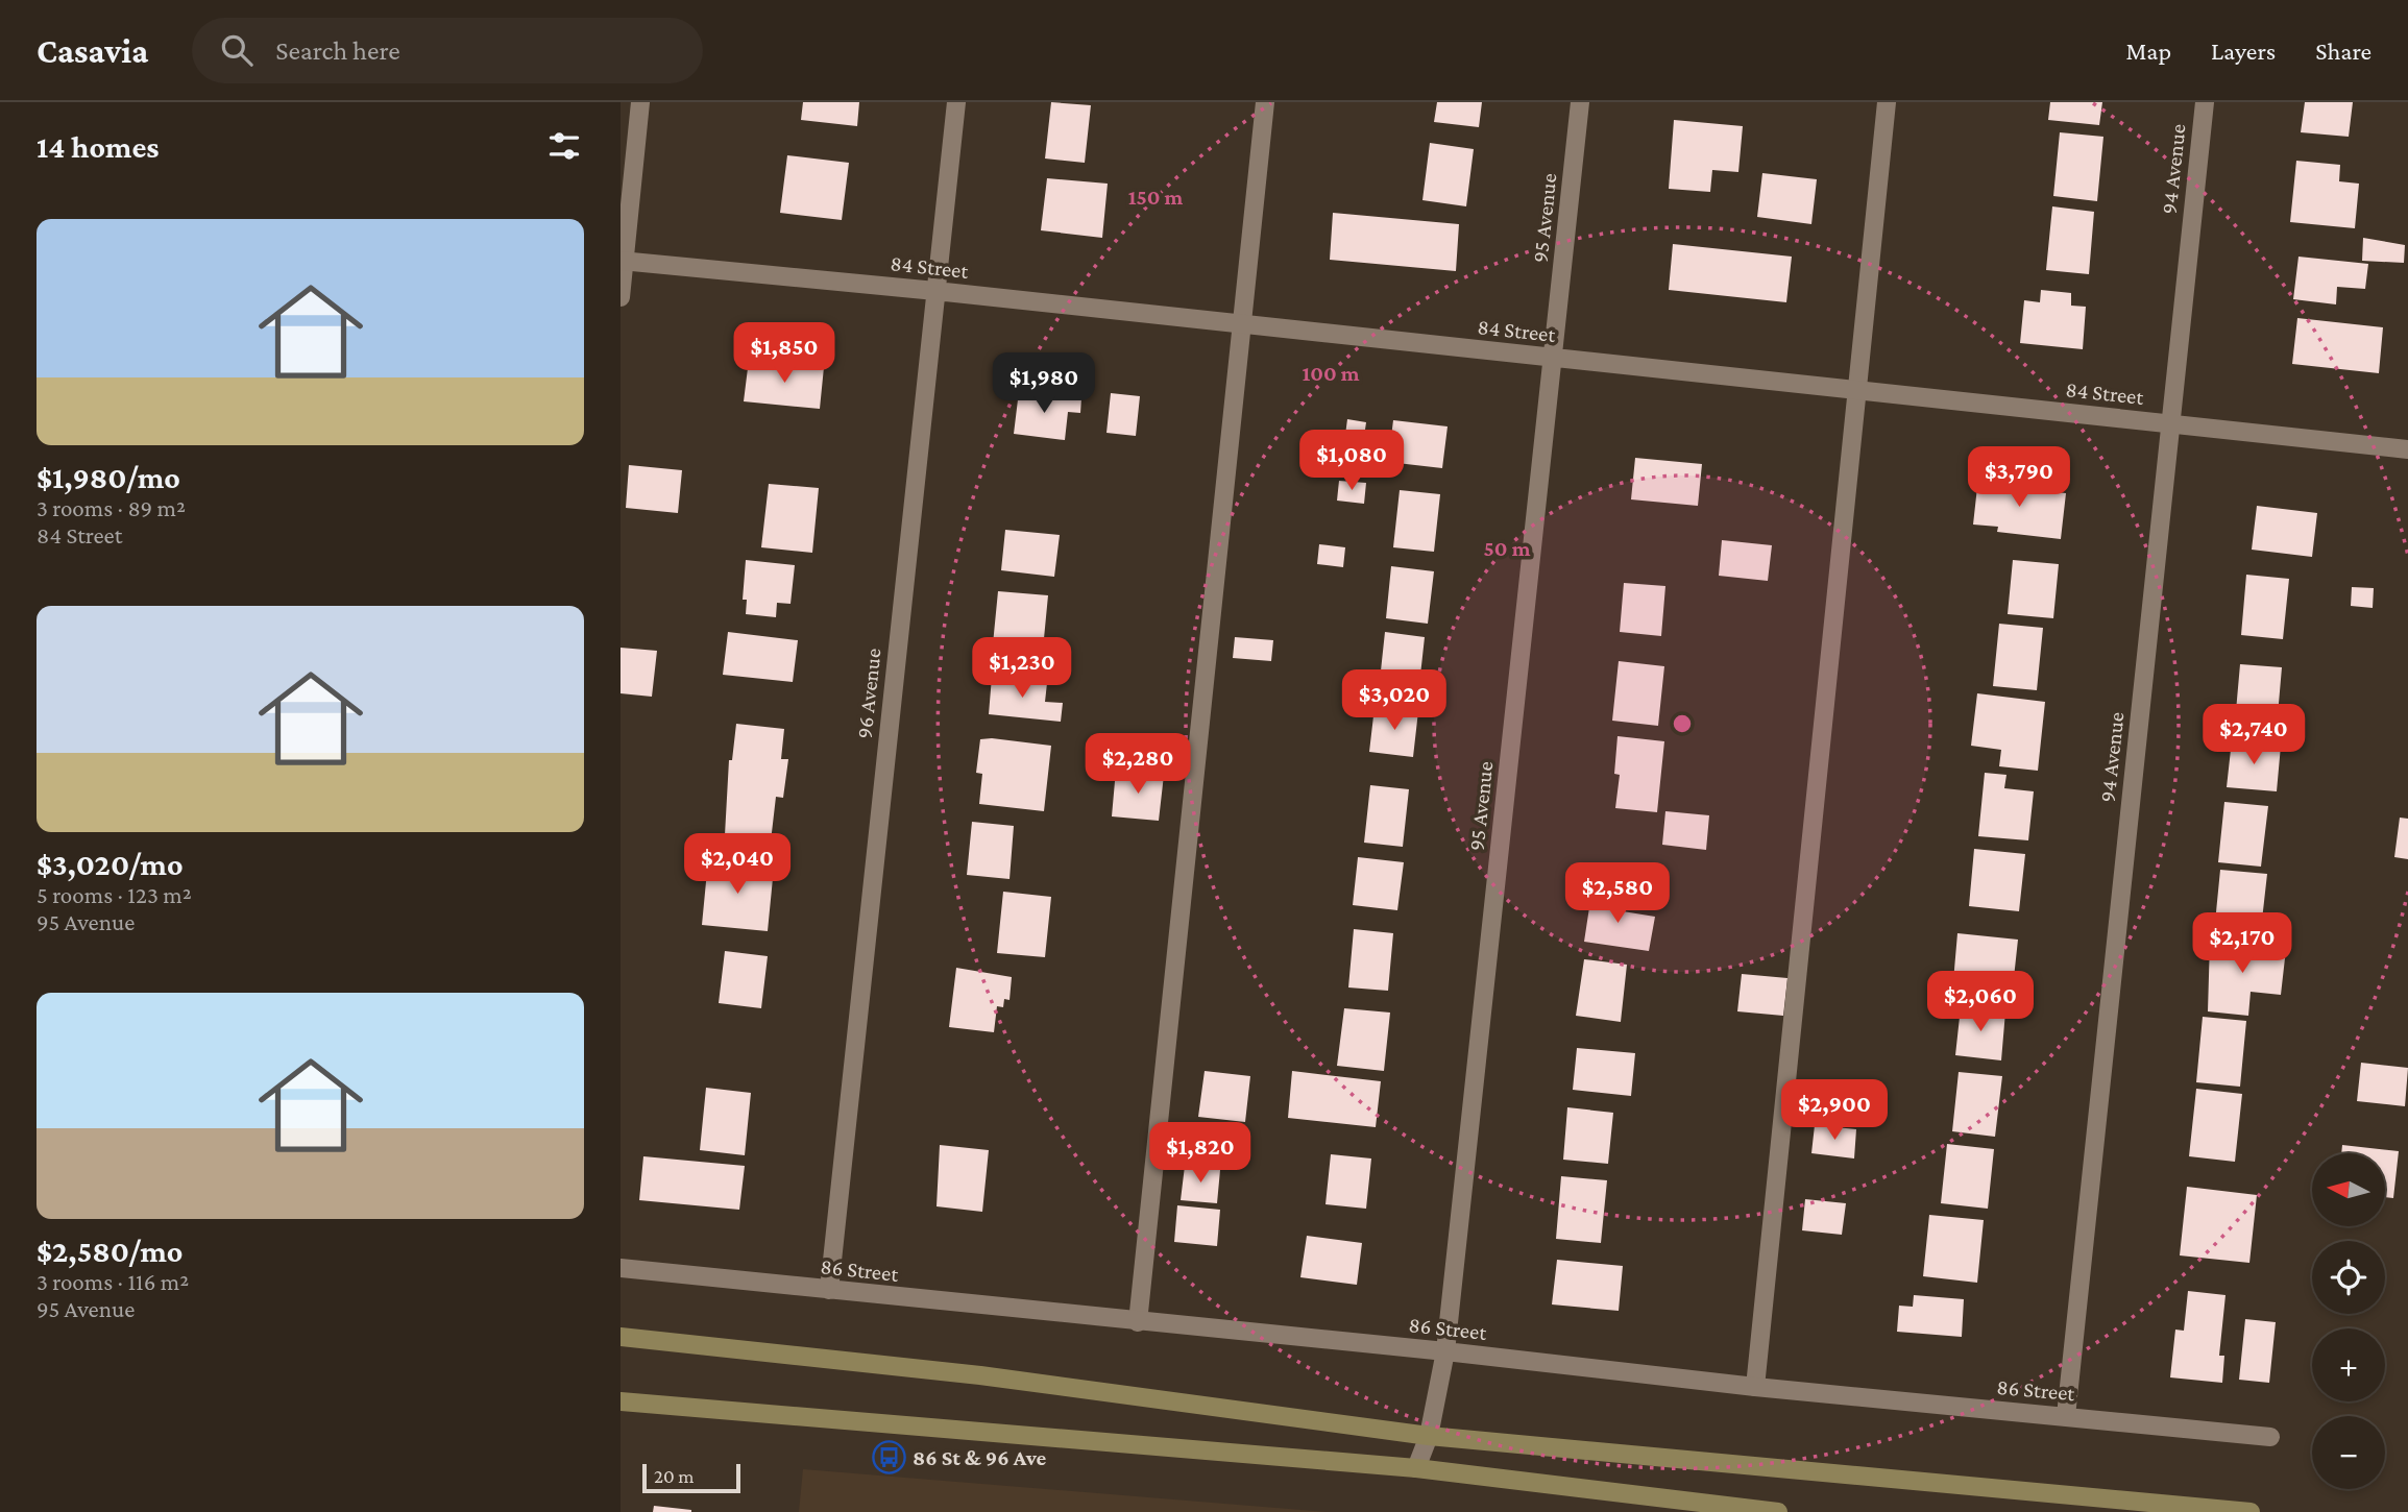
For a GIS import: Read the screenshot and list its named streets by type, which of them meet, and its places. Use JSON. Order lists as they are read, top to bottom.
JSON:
{
  "streets": {
    "street": [
      "94 Avenue",
      "95 Avenue",
      "84 Street",
      "96 Avenue",
      "86 Street"
    ]
  },
  "crossings": [
    ["94 Avenue", "84 Street"],
    ["94 Avenue", "86 Street"],
    ["95 Avenue", "84 Street"],
    ["95 Avenue", "86 Street"],
    ["84 Street", "96 Avenue"],
    ["96 Avenue", "86 Street"]
  ],
  "places": {
    "bus stop": ["86 St & 96 Ave"]
  },
  "scale_bar": "20 m",
  "north": "left",
  "page": {
    "header": "Casavia",
    "search": "Search here",
    "nav": ["Map", "Layers", "Share"],
    "heading": "14 homes",
    "list": [
      {
        "name": "$1,980/mo",
        "note": "3 rooms · 89 m² · 84 Street"
      },
      {
        "name": "$3,020/mo",
        "note": "5 rooms · 123 m² · 95 Avenue"
      },
      {
        "name": "$2,580/mo",
        "note": "3 rooms · 116 m² · 95 Avenue"
      }
    ],
    "price": [
      "$1,850",
      "$1,980",
      "$1,080",
      "$3,790",
      "$1,230",
      "$3,020",
      "$2,740",
      "$2,280",
      "$2,040",
      "$2,580",
      "$2,170",
      "$2,060",
      "$2,900",
      "$1,820"
    ],
    "map_buttons": ["+", "−"],
    "scale": "20 m"
  },
  "rings": ["150 m", "100 m", "50 m"]
}
